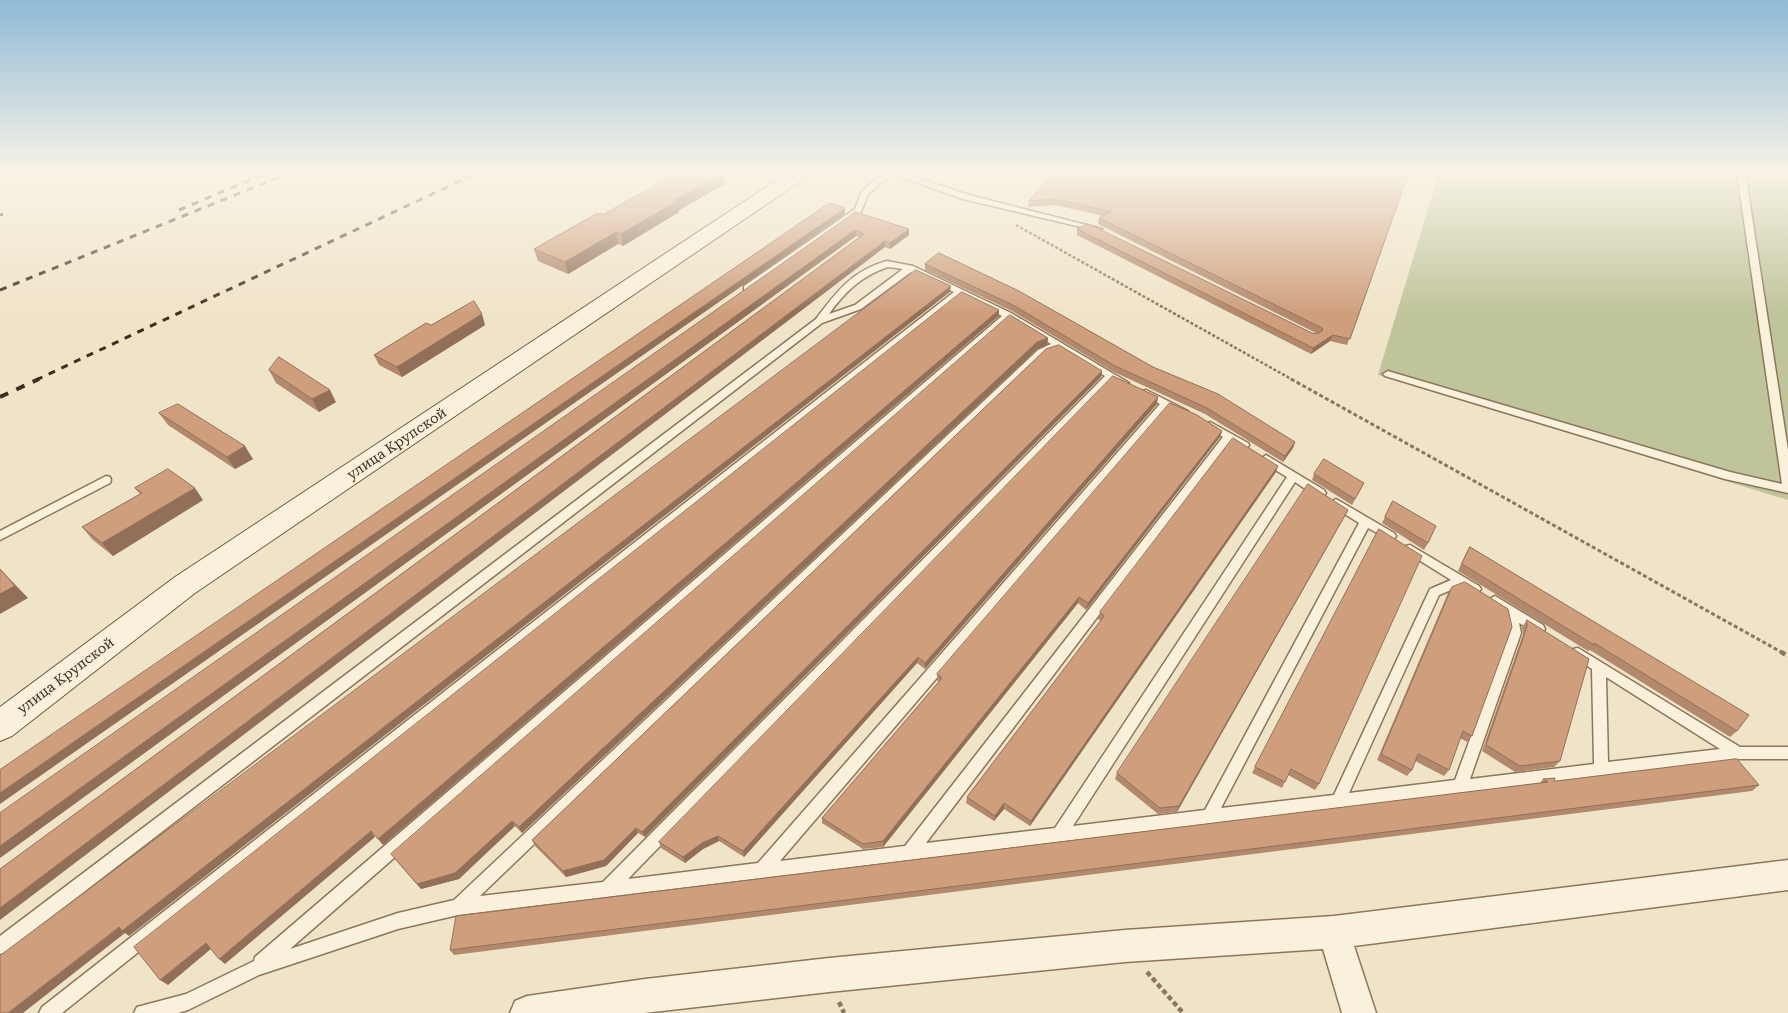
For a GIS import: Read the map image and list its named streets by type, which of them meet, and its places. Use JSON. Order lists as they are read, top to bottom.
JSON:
{
  "streets": {
    "main road": ["улица Крупской"]
  }
}
